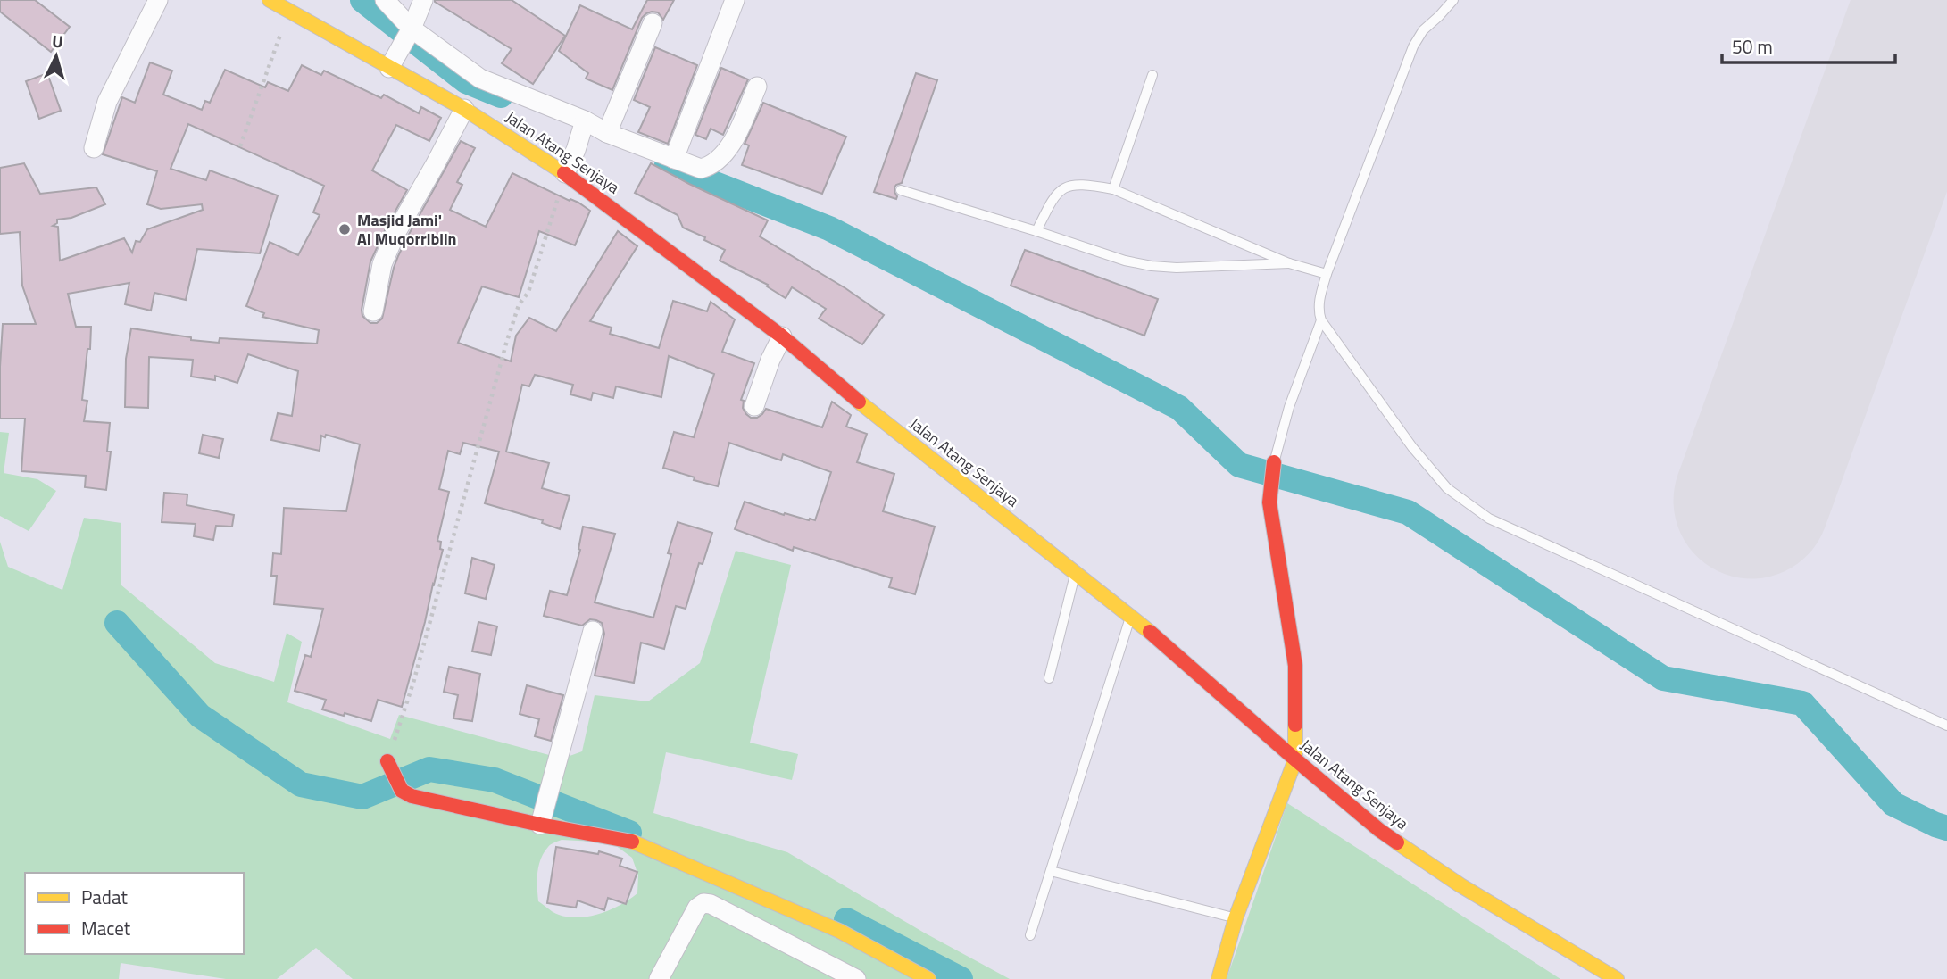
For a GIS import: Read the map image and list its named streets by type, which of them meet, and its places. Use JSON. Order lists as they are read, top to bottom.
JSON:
{
  "streets": {
    "main road": ["Jalan Atang Senjaya"]
  },
  "places": ["Masjid Jami' Al Muqorribiin"],
  "legend": ["Padat", "Macet"],
  "scale_bar": "50 m",
  "north": "top"
}
